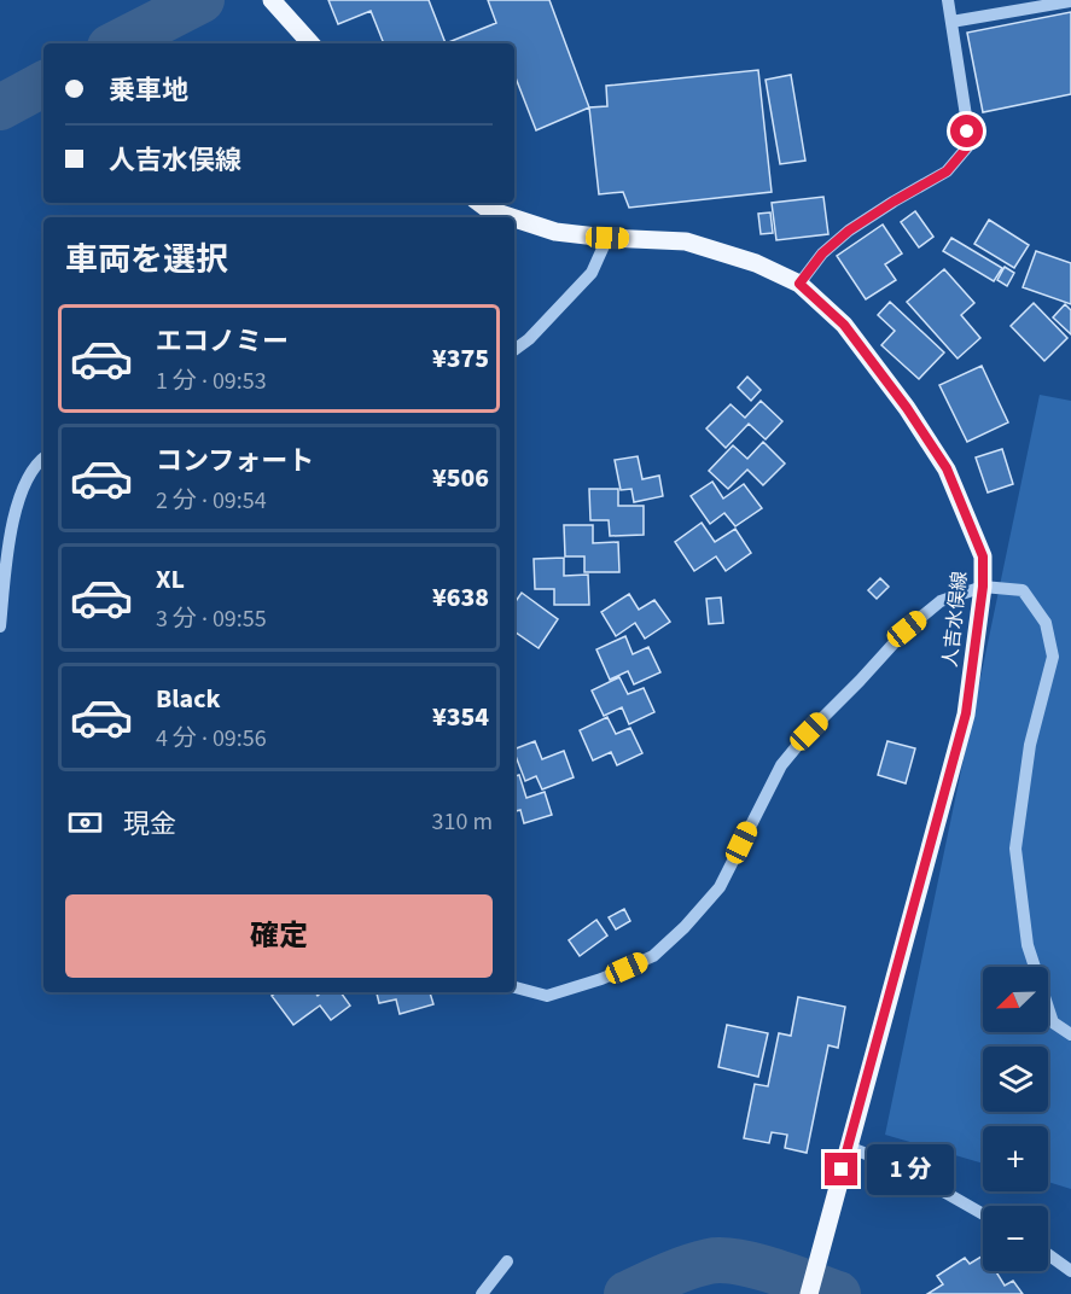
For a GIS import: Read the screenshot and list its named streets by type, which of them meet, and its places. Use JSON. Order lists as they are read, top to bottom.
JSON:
{
  "streets": {
    "main road": ["人吉水俣線"]
  },
  "north": "bottom left",
  "page": {
    "banner": ["乗車地", "人吉水俣線"],
    "heading": "車両を選択",
    "list": [
      {
        "name": "エコノミー",
        "note": "1 分 · 09:53",
        "value": "¥375"
      },
      {
        "name": "コンフォート",
        "note": "2 分 · 09:54",
        "value": "¥506"
      },
      {
        "name": "XL",
        "note": "3 分 · 09:55",
        "value": "¥638"
      },
      {
        "name": "Black",
        "note": "4 分 · 09:56",
        "value": "¥354"
      }
    ],
    "pay": ["現金", "310 m"],
    "buttons": "確定",
    "map_buttons": ["+", "−"],
    "bubble": "1 分"
  }
}
